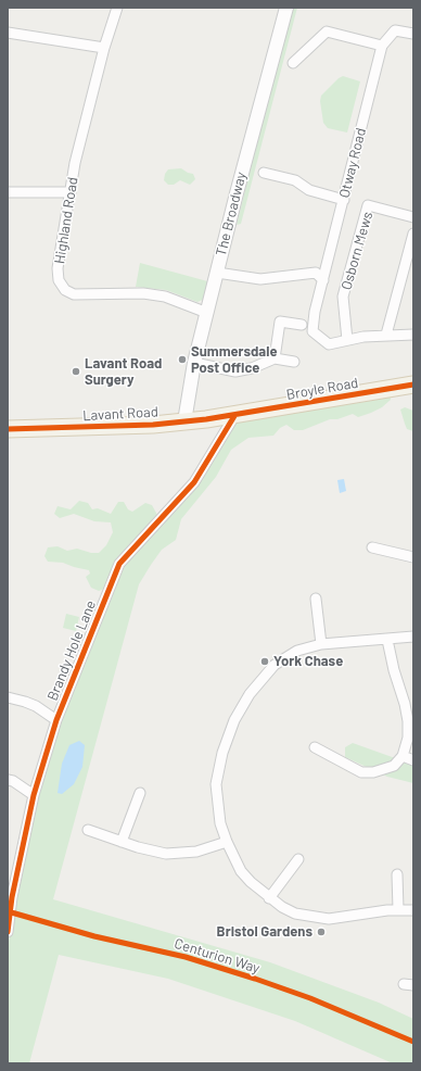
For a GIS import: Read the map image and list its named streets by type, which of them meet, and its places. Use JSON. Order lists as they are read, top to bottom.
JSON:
{
  "streets": {
    "main road": ["Broyle Road", "Lavant Road"],
    "street": [
      "Otway Road",
      "The Broadway",
      "Highland Road",
      "Osborn Mews",
      "Brandy Hole Lane"
    ],
    "cycle path": ["Centurion Way"]
  },
  "crossings": [
    ["Otway Road", "Osborn Mews"],
    ["The Broadway", "Highland Road"],
    ["The Broadway", "Lavant Road"],
    ["Broyle Road", "Lavant Road"],
    ["Broyle Road", "Brandy Hole Lane"],
    ["Lavant Road", "Brandy Hole Lane"]
  ],
  "places": [
    "Summersdale Post Office",
    "Lavant Road Surgery",
    "York Chase",
    "Bristol Gardens"
  ]
}
